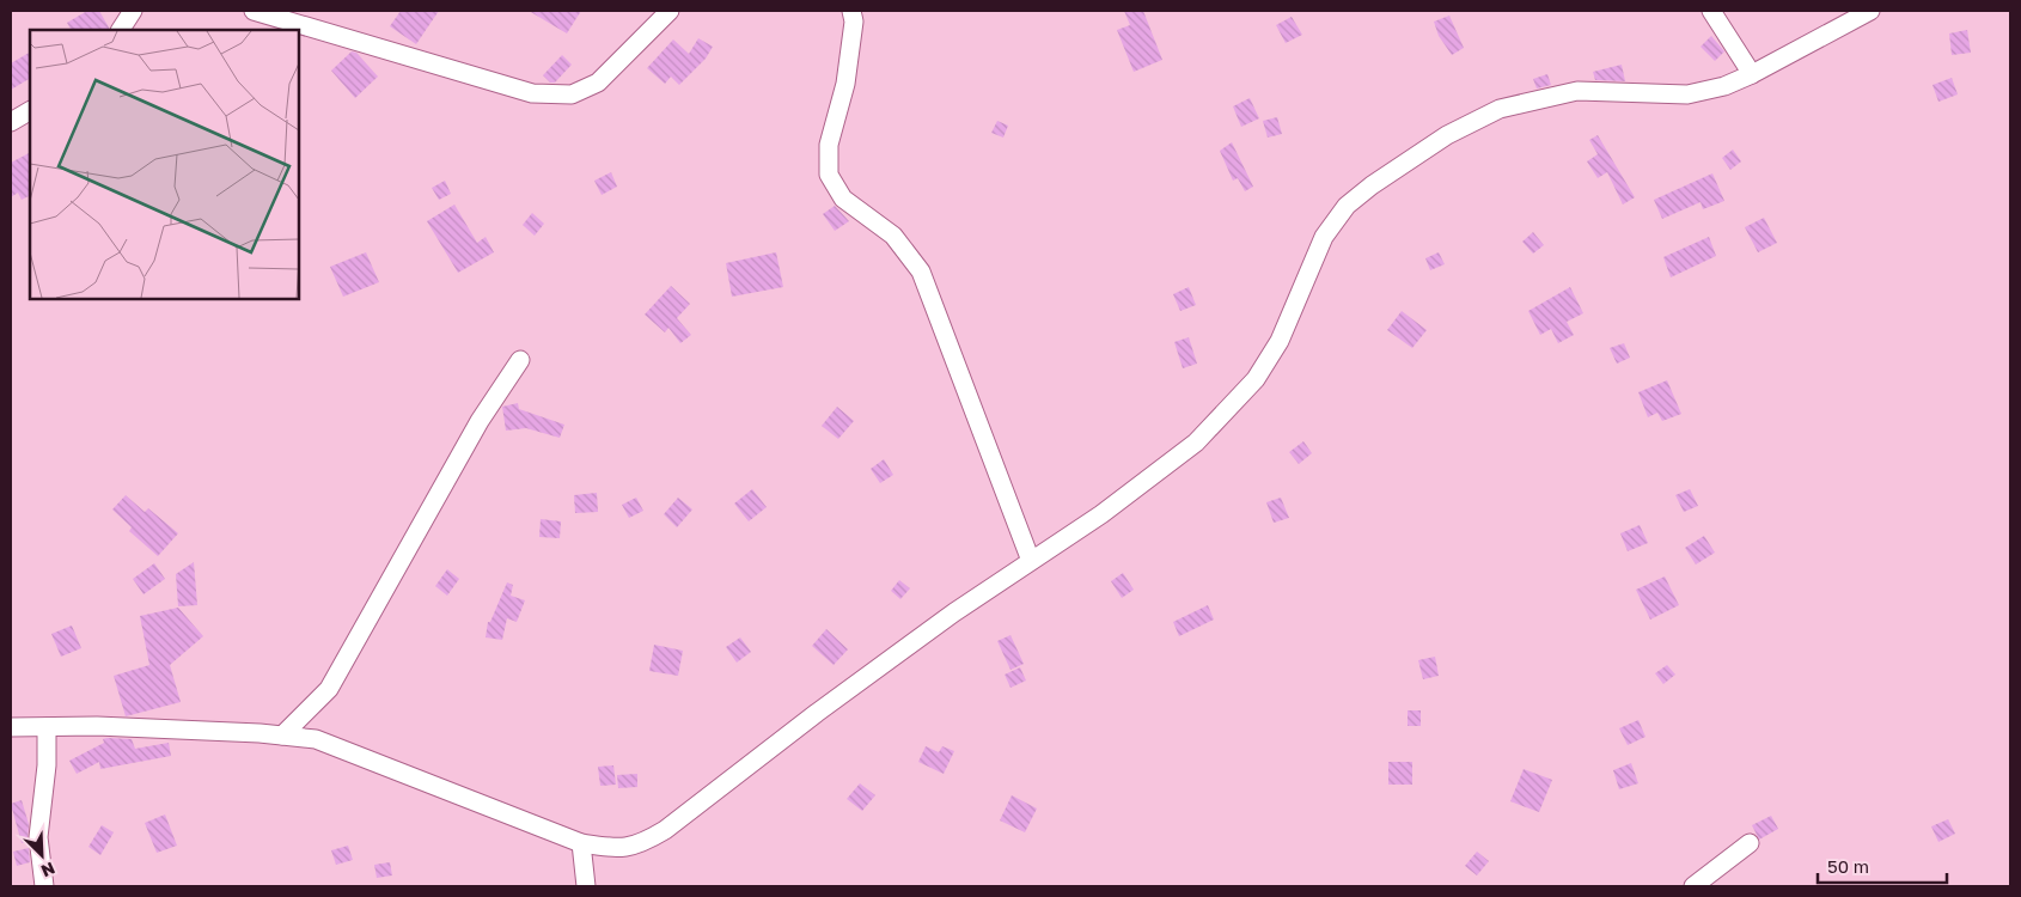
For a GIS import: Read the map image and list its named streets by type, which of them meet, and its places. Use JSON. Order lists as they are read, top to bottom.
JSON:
{
  "scale_bar": "50 m",
  "north": "bottom right"
}
